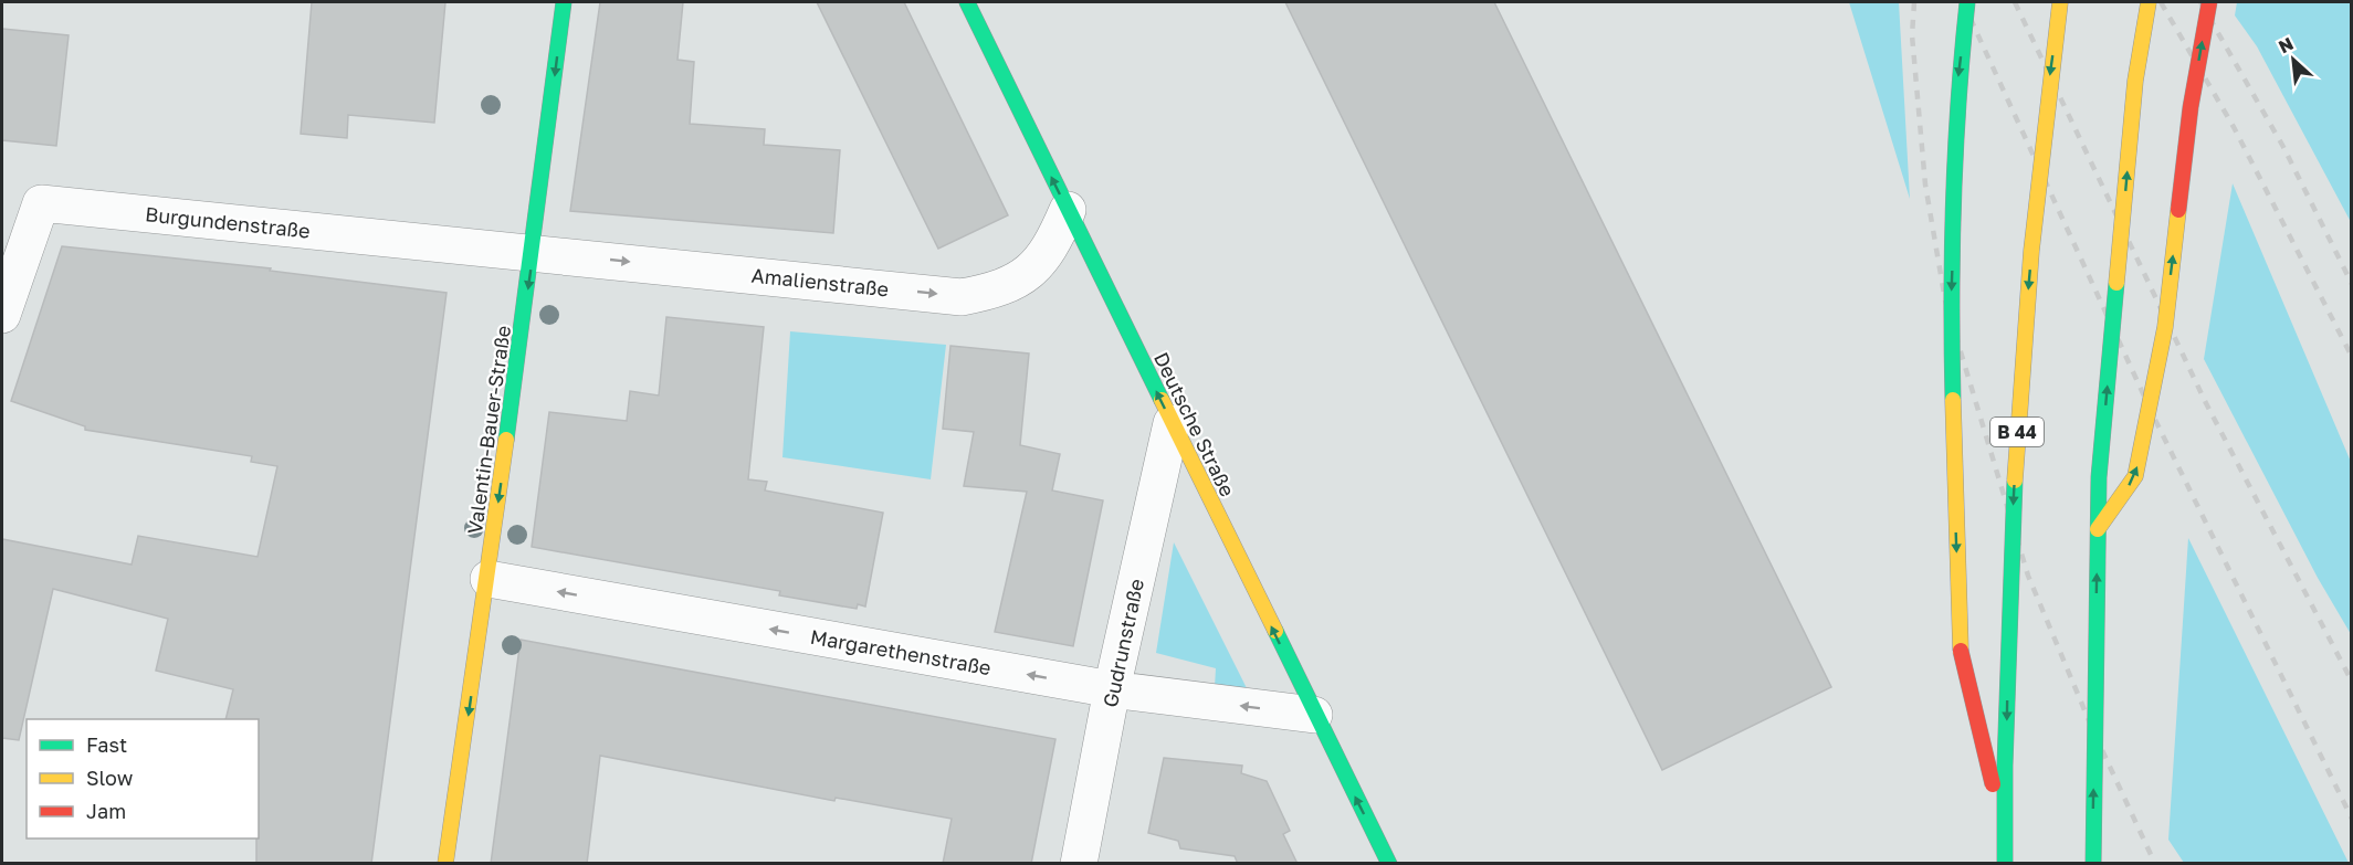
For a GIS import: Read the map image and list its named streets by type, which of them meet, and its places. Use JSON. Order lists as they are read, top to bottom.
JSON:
{
  "streets": {
    "main road": ["Deutsche Straße", "Valentin-Bauer-Straße", "B 44"],
    "street": [
      "Burgundenstraße",
      "Amalienstraße",
      "Gudrunstraße",
      "Margarethenstraße"
    ]
  },
  "crossings": [
    ["Burgundenstraße", "Amalienstraße"],
    ["Burgundenstraße", "Valentin-Bauer-Straße"],
    ["Amalienstraße", "Deutsche Straße"],
    ["Amalienstraße", "Valentin-Bauer-Straße"],
    ["Deutsche Straße", "Gudrunstraße"],
    ["Deutsche Straße", "Margarethenstraße"],
    ["Valentin-Bauer-Straße", "Margarethenstraße"],
    ["Gudrunstraße", "Margarethenstraße"]
  ],
  "one_way": [
    "Amalienstraße",
    "Deutsche Straße",
    "Valentin-Bauer-Straße",
    "Margarethenstraße"
  ],
  "legend": ["Fast", "Slow", "Jam"],
  "north": "top left"
}
